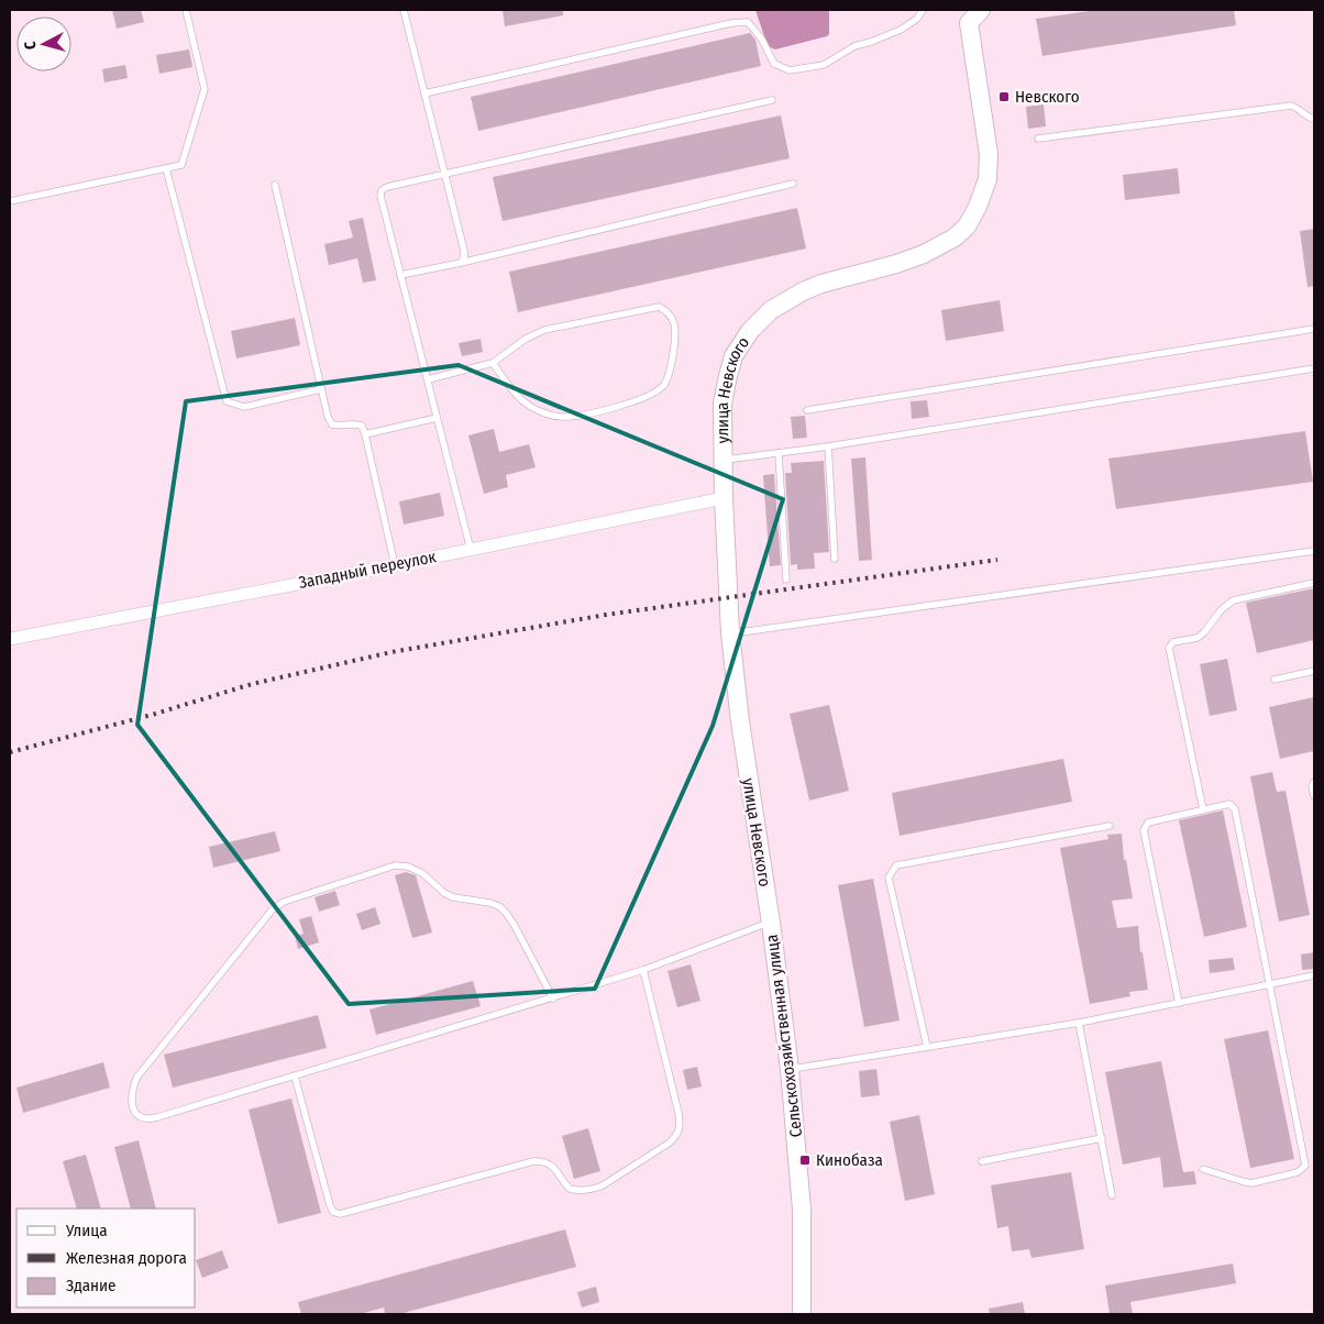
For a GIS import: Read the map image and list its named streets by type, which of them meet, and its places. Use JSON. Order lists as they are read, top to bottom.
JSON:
{
  "streets": {
    "main road": ["улица Невского", "Сельскохозяйственная улица"],
    "street": ["Западный переулок"]
  },
  "crossings": [
    ["улица Невского", "Западный переулок"],
    ["улица Невского", "Сельскохозяйственная улица"]
  ],
  "places": {
    "transit": ["Невского", "Кинобаза"]
  },
  "legend": ["Улица", "Железная дорога", "Здание"],
  "north": "left"
}
